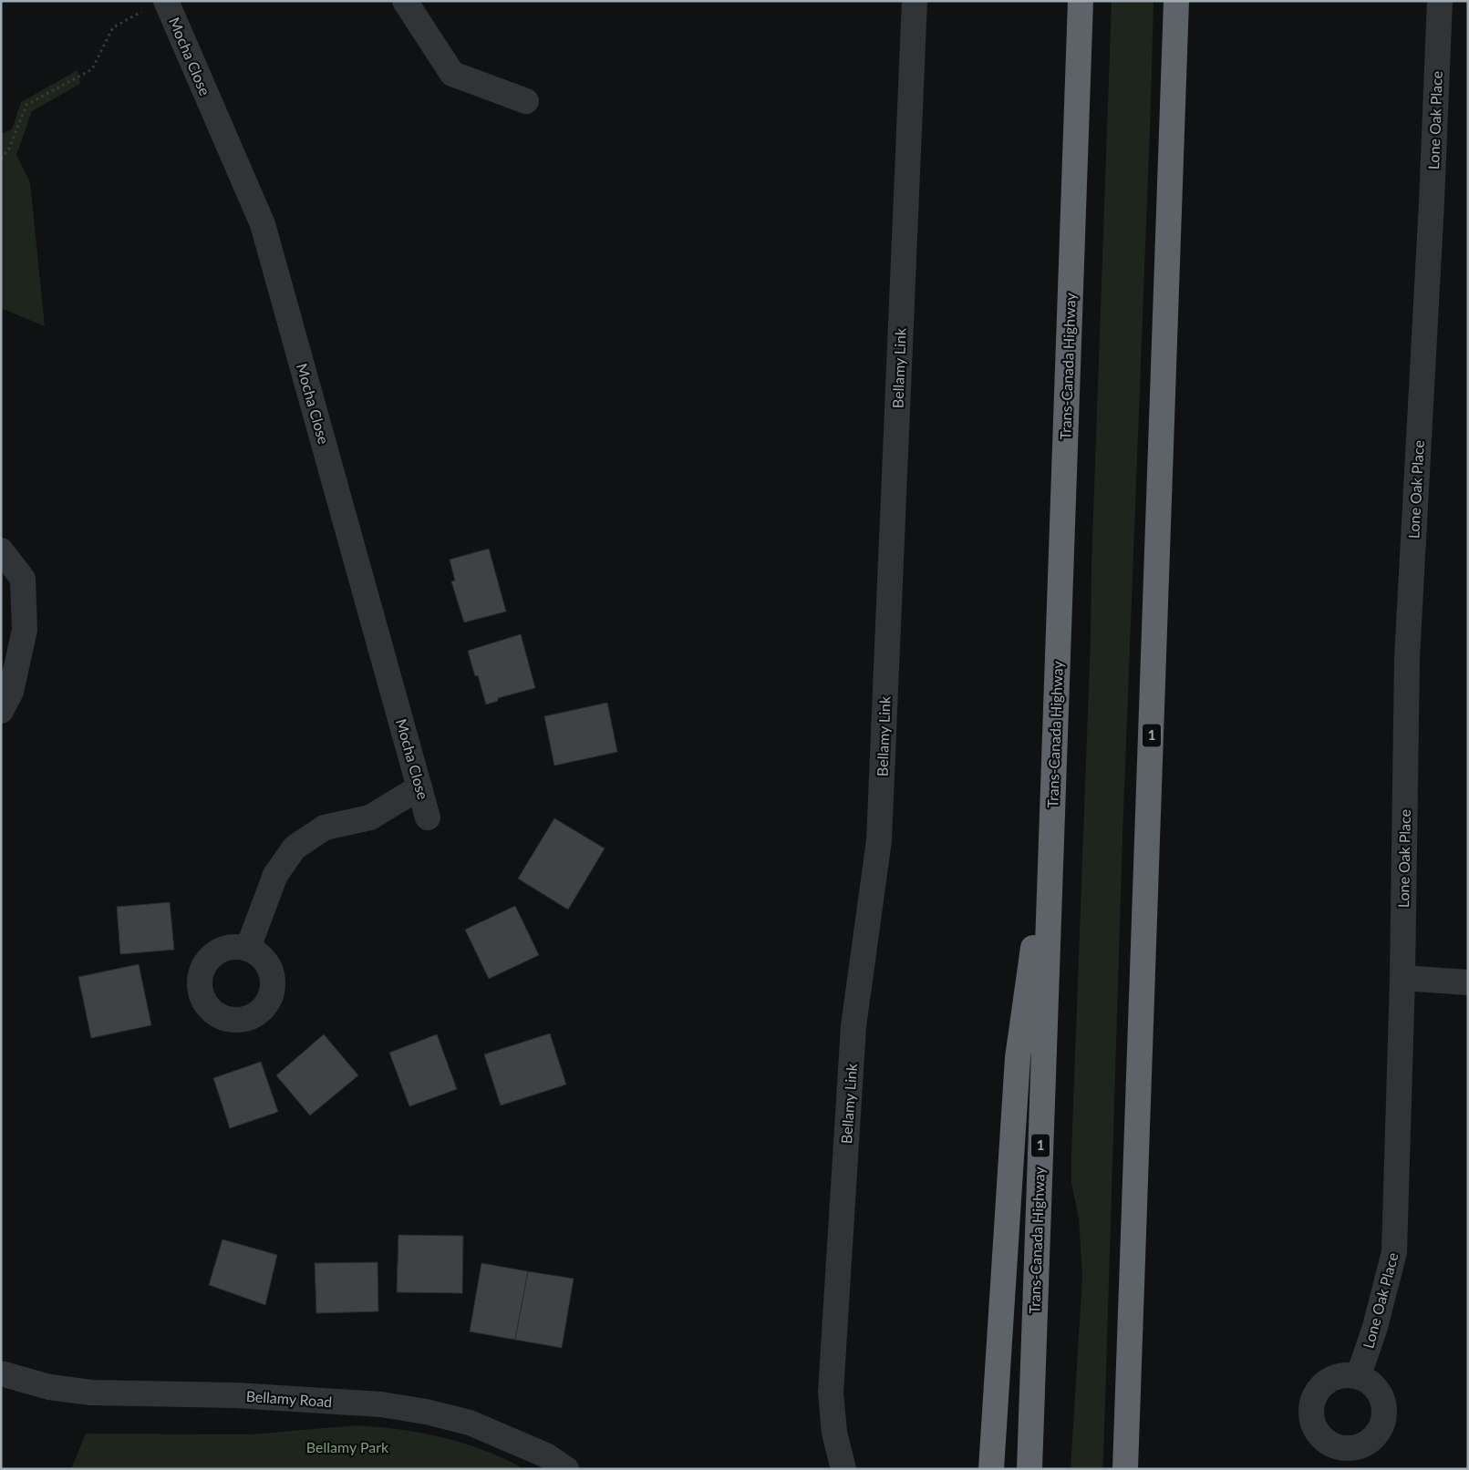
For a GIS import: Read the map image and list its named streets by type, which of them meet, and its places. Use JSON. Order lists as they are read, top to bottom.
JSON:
{
  "streets": {
    "highway": ["Trans-Canada Highway", "1"],
    "street": [
      "Mocha Close",
      "Lone Oak Place",
      "Bellamy Link",
      "Bellamy Road"
    ]
  },
  "parks": ["Bellamy Park"]
}
